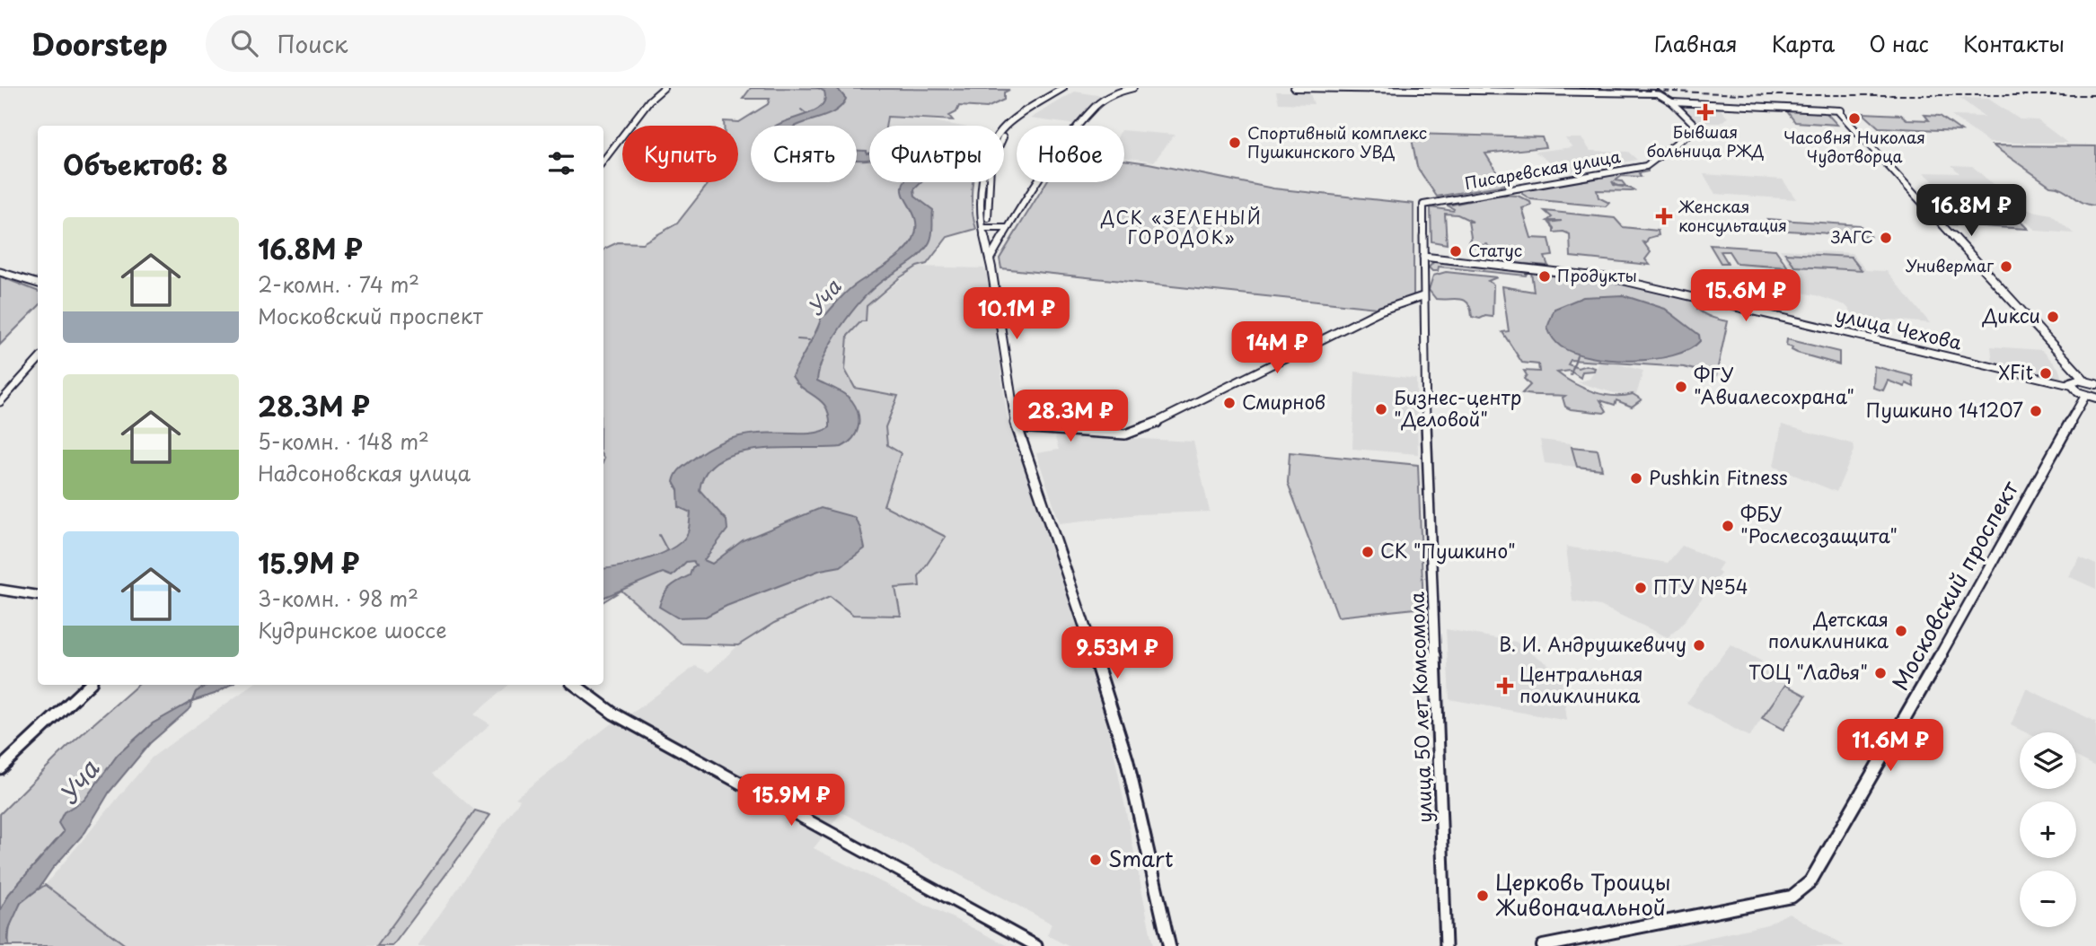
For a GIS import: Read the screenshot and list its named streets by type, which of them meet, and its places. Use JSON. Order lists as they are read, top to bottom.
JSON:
{
  "streets": {
    "main road": ["Московский проспект"],
    "street": ["Писаревская улица", "улица Чехова", "улица 50 лет Комсомола"]
  },
  "crossings": [
    ["Писаревская улица", "улица 50 лет Комсомола"],
    ["улица Чехова", "улица 50 лет Комсомола"]
  ],
  "districts": ["ДСК «ЗЕЛЕНЫЙ ГОРОДОК»"],
  "water": ["Уча"],
  "places": {
    "health": ["Бывшая больница РЖД", "Женская консультация", "Центральная поликлиника"],
    "other": [
      "Часовня Николая Чудотворца",
      "Спортивный комплекс Пушкинского УВД",
      "ЗАГС",
      "Статус",
      "Универмаг",
      "Продукты",
      "Дикси",
      "XFit",
      "ФГУ \"Авиалесохрана\"",
      "Смирнов",
      "Бизнес-центр \"Деловой\"",
      "Пушкино 141207",
      "Pushkin Fitness",
      "ФБУ \"Рослесозащита\"",
      "СК \"Пушкино\"",
      "ПТУ №54",
      "Детская поликлиника",
      "В. И. Андрушкевичу",
      "ТОЦ \"Ладья\"",
      "Smart",
      "Церковь Троицы Живоначальной"
    ]
  },
  "page": {
    "header": "Doorstep",
    "search": "Поиск",
    "nav": [
      "Главная",
      "Карта",
      "О нас",
      "Контакты"
    ],
    "chip": [
      "Купить",
      "Снять",
      "Фильтры",
      "Новое"
    ],
    "heading": "Объектов: 8",
    "price": [
      "16.8M ₽",
      "15.6M ₽",
      "10.1M ₽",
      "14M ₽",
      "28.3M ₽",
      "9.53M ₽",
      "11.6M ₽",
      "15.9M ₽"
    ],
    "list": [
      {
        "name": "16.8M ₽",
        "note": "2-комн. · 74 m² · Московский проспект"
      },
      {
        "name": "28.3M ₽",
        "note": "5-комн. · 148 m² · Надсоновская улица"
      },
      {
        "name": "15.9M ₽",
        "note": "3-комн. · 98 m² · Кудринское шоссе"
      }
    ],
    "map_buttons": ["+", "−"]
  }
}
